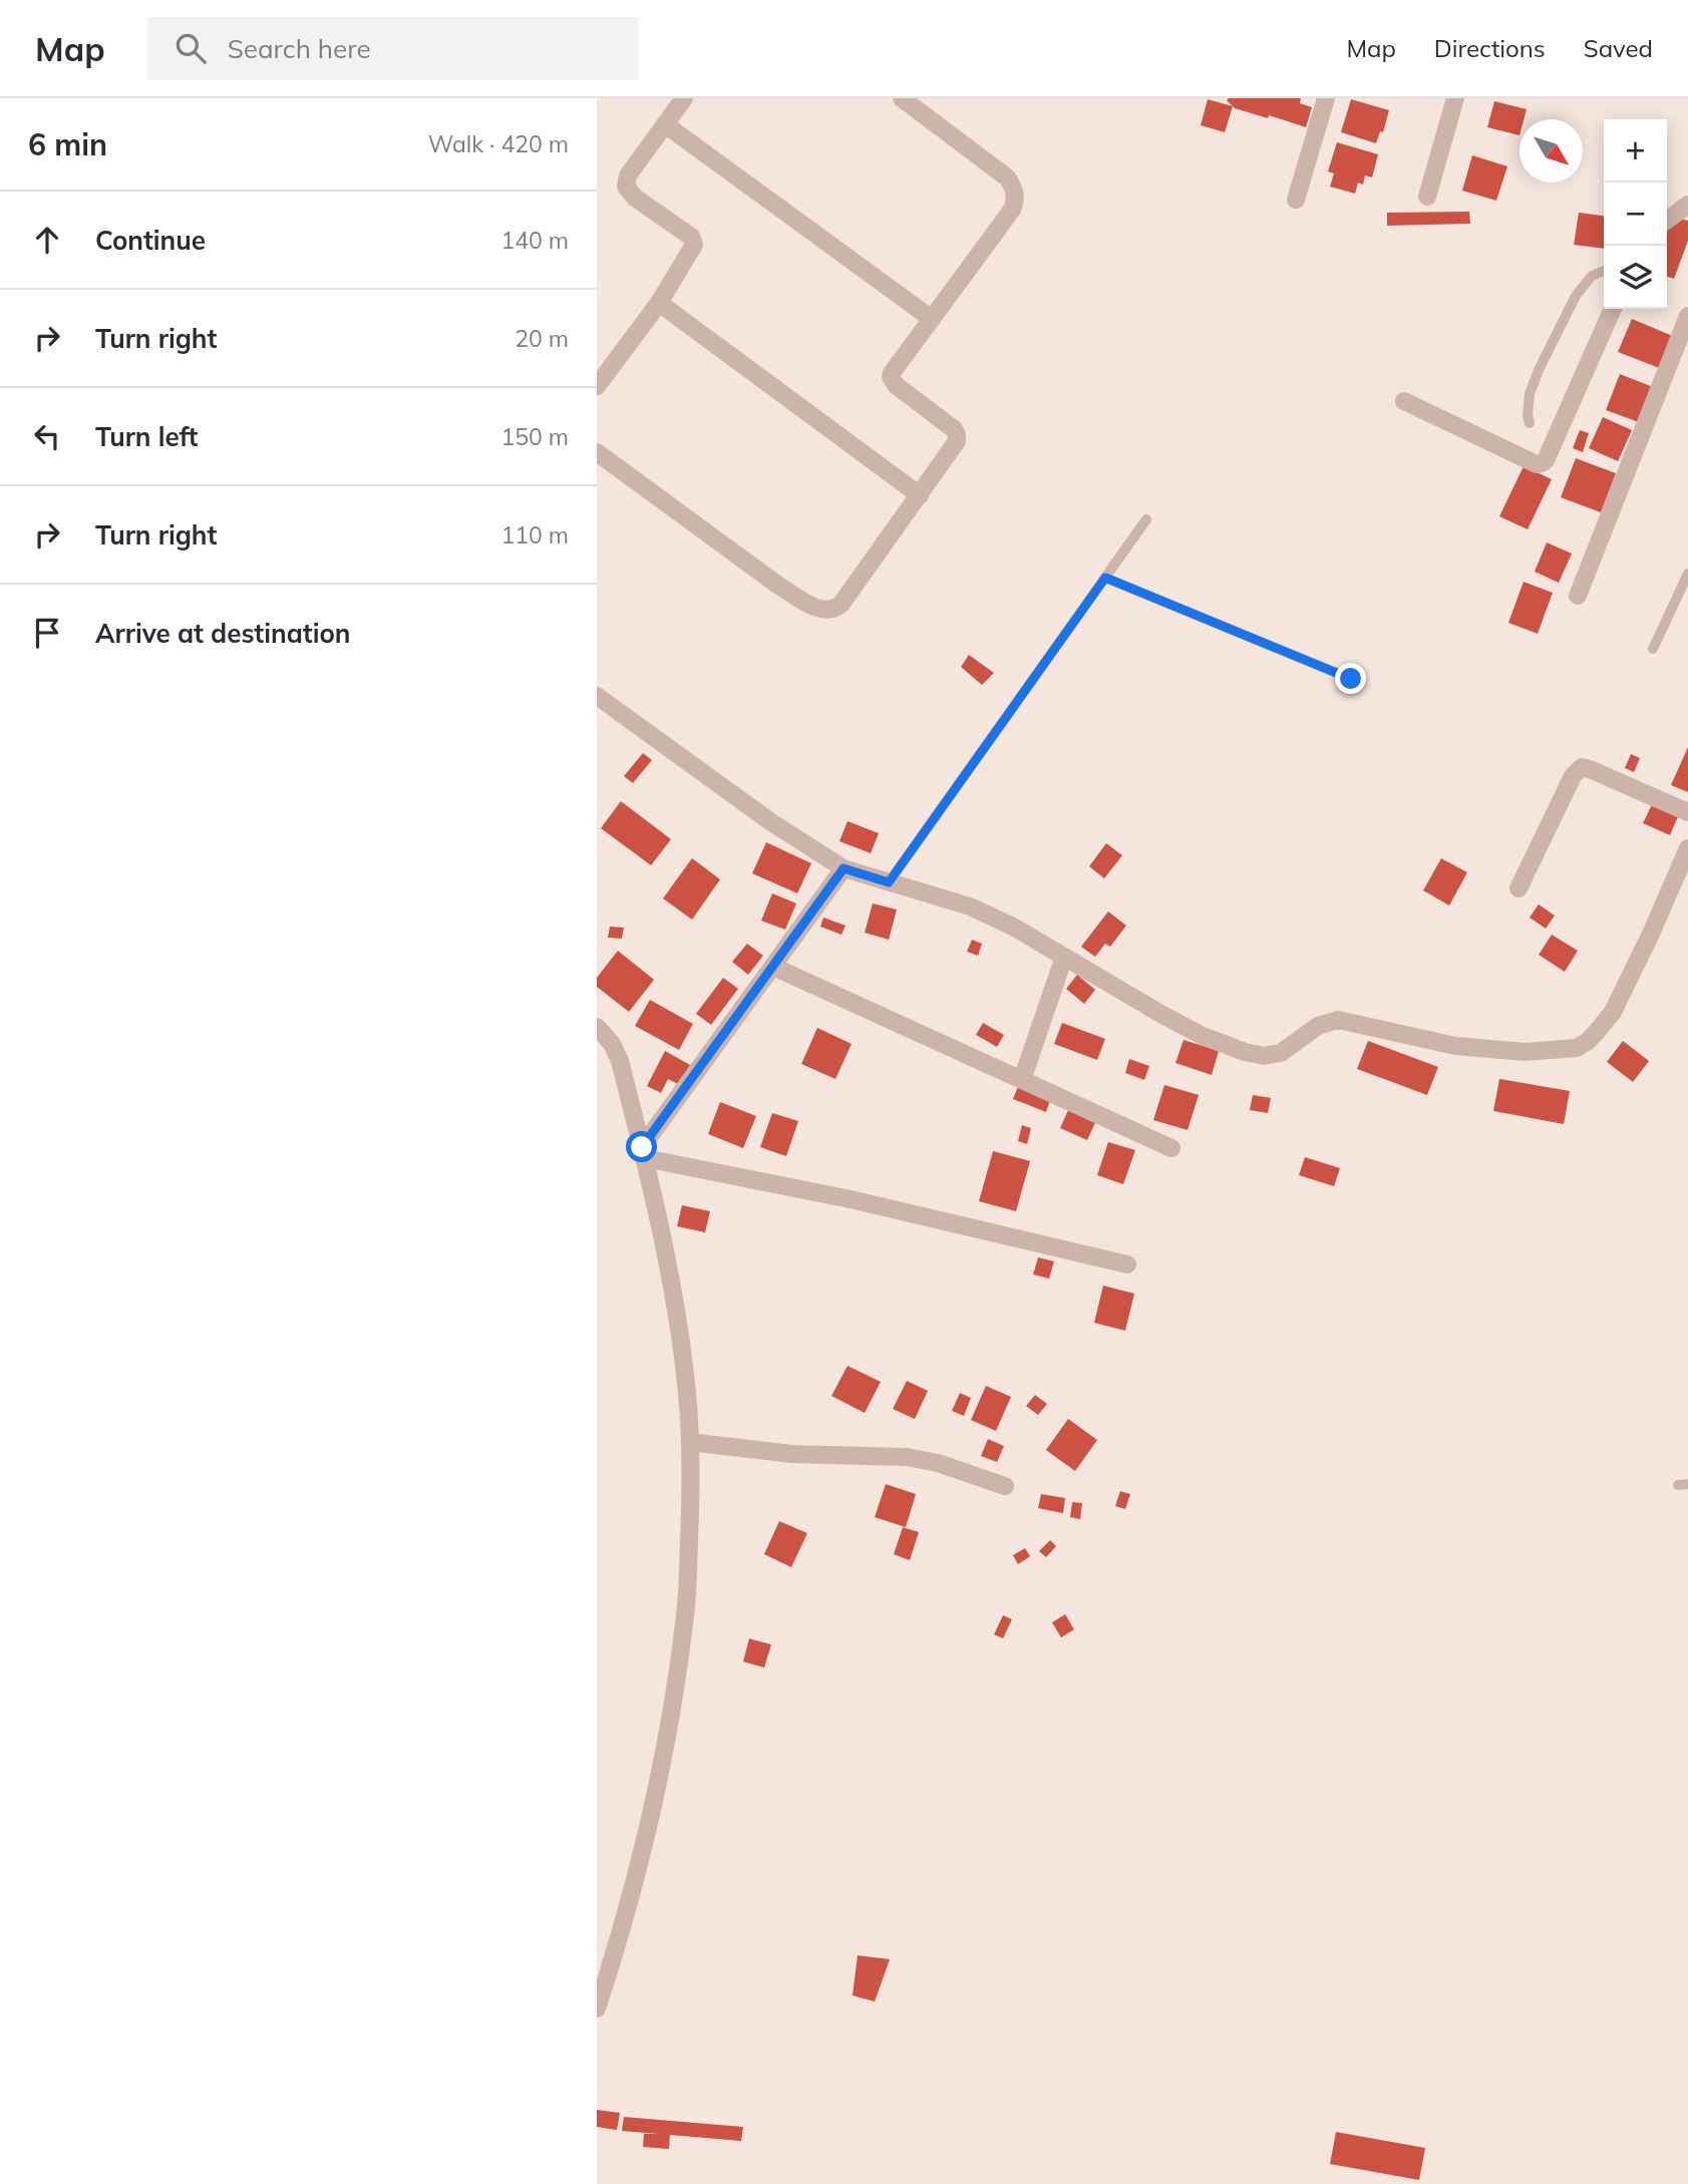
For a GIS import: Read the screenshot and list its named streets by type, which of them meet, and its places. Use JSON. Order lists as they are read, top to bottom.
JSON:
{
  "north": "bottom right",
  "page": {
    "header": "Map",
    "search": "Search here",
    "nav": ["Map", "Directions", "Saved"],
    "heading": ["6 min", "Walk · 420 m"],
    "map_buttons": ["+", "−"],
    "list": [
      ["Continue", "140 m"],
      ["Turn right", "20 m"],
      ["Turn left", "150 m"],
      ["Turn right", "110 m"],
      "Arrive at destination"
    ]
  }
}
